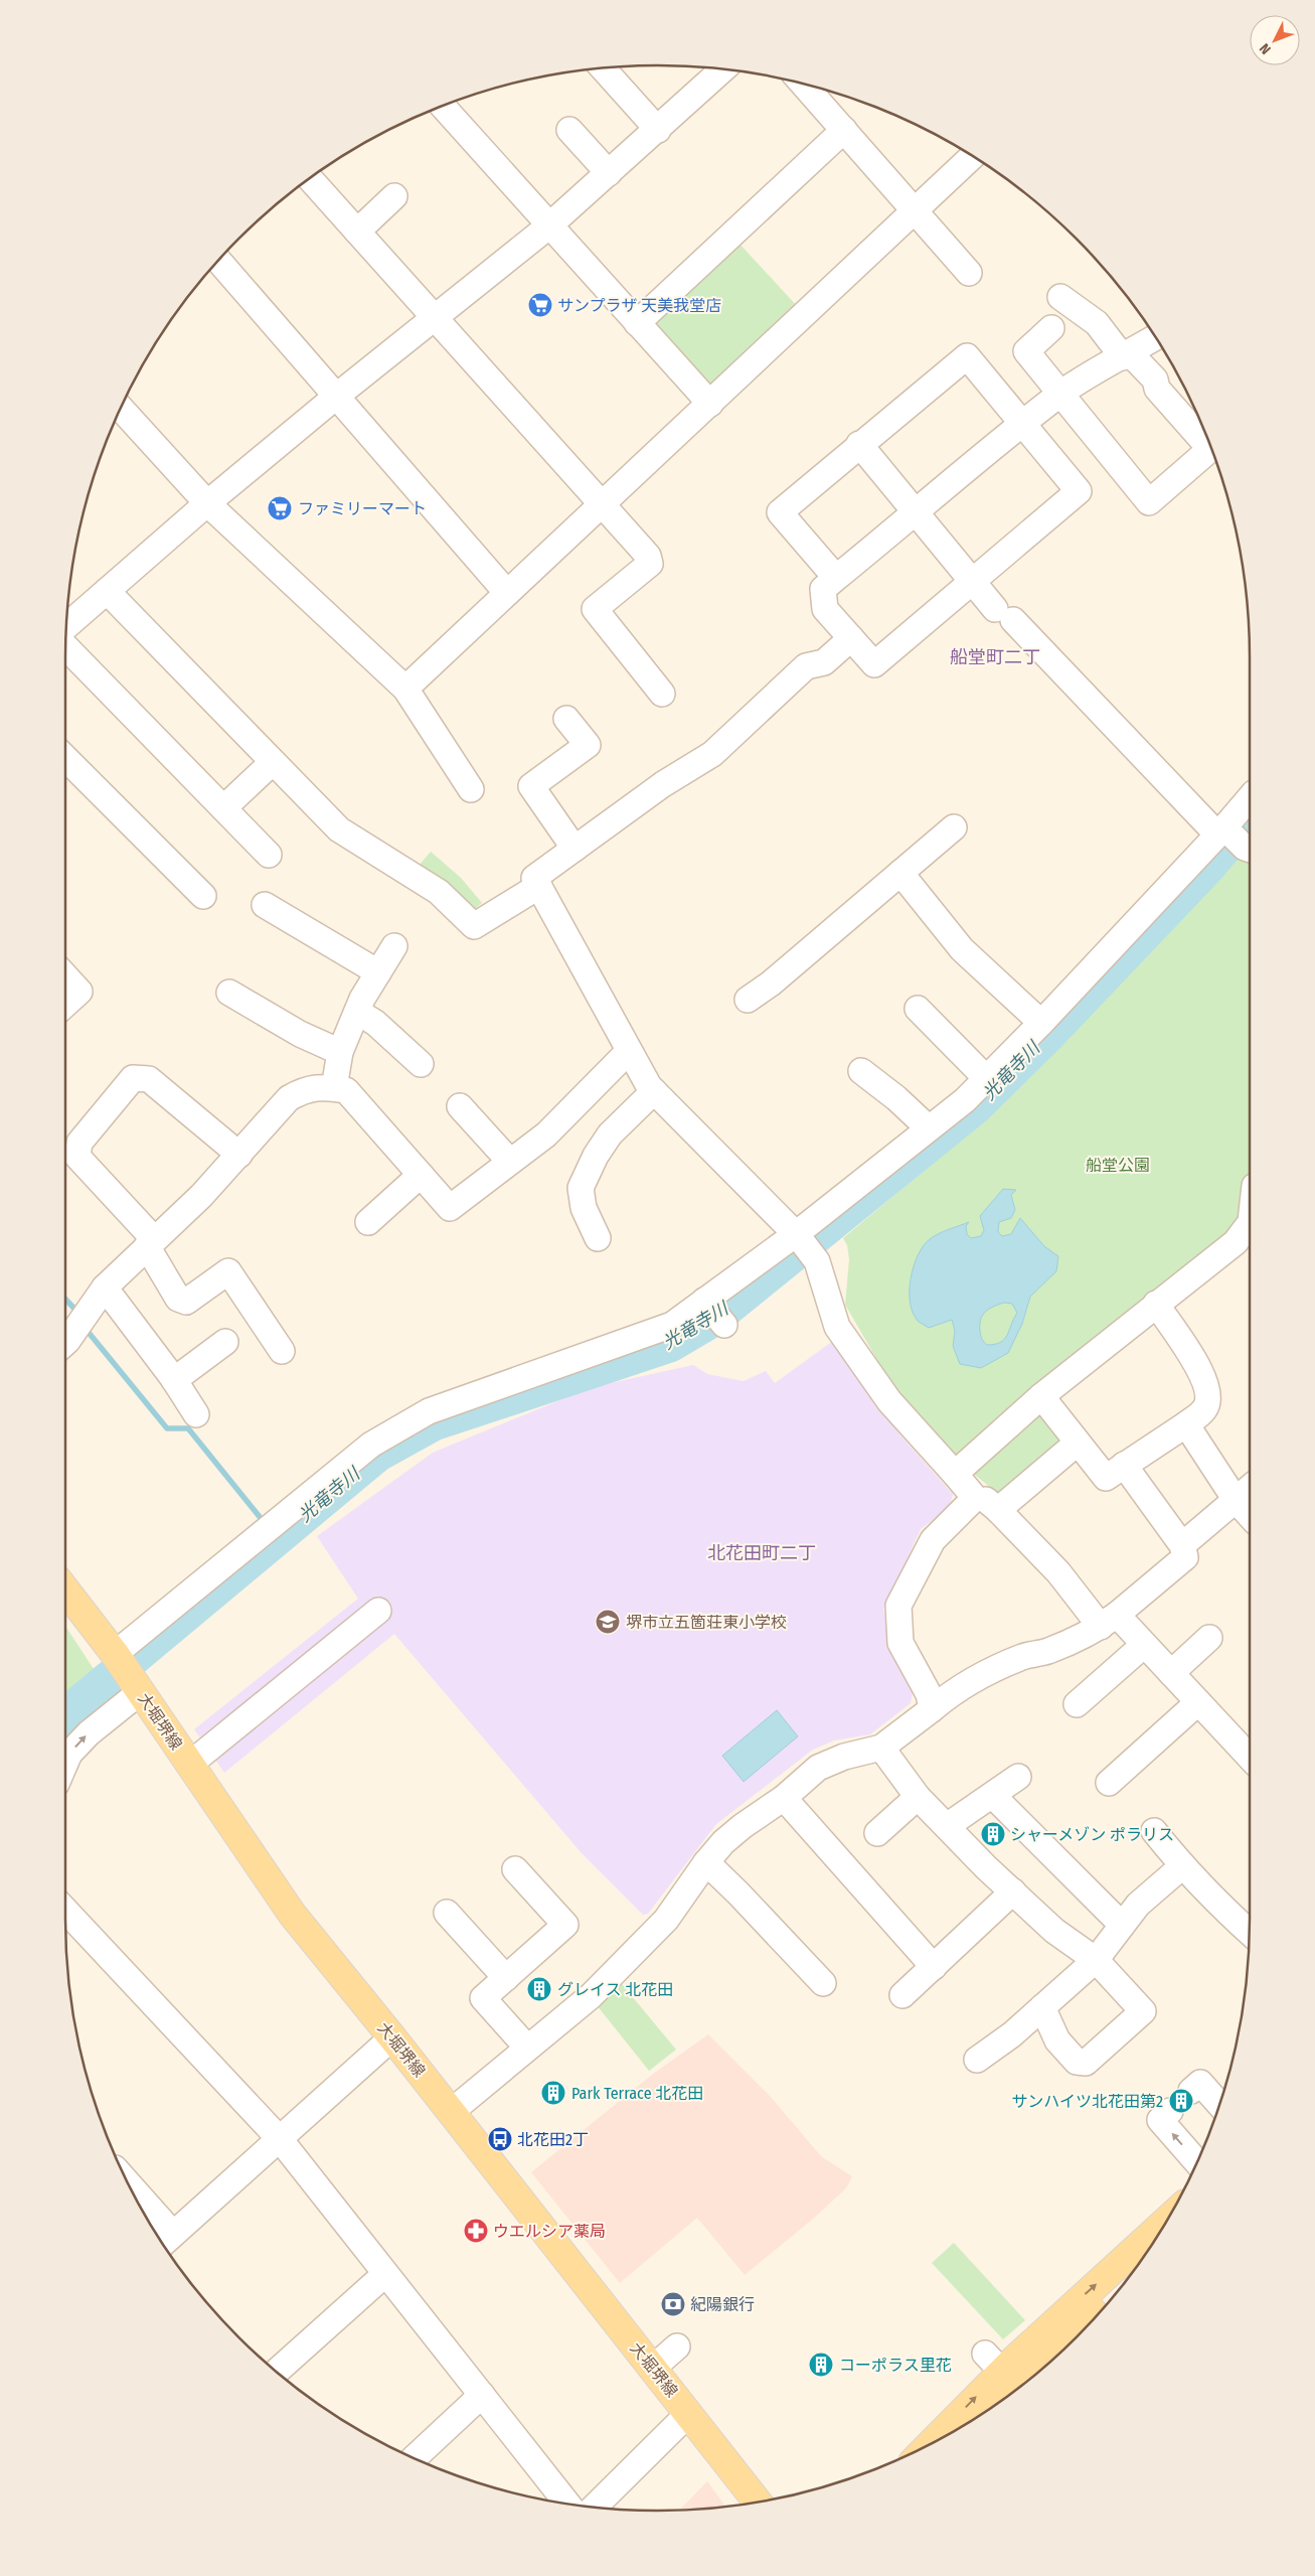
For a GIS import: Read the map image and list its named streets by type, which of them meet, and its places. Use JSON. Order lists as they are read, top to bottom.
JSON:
{
  "streets": {
    "main road": ["大堀堺線"]
  },
  "districts": ["船堂町二丁", "北花田町二丁"],
  "water": ["光竜寺川"],
  "parks": ["船堂公園"],
  "places": {
    "supermarket": ["サンプラザ 天美我堂店", "ファミリーマート"],
    "school or university": ["堺市立五箇荘東小学校"],
    "building": [
      "シャーメゾン ポラリス",
      "グレイス 北花田",
      "Park Terrace 北花田",
      "サンハイツ北花田第2",
      "コーポラス里花"
    ],
    "bus stop": ["北花田2丁"],
    "pharmacy": ["ウエルシア薬局"],
    "bank": ["紀陽銀行"]
  },
  "north": "bottom left"
}
